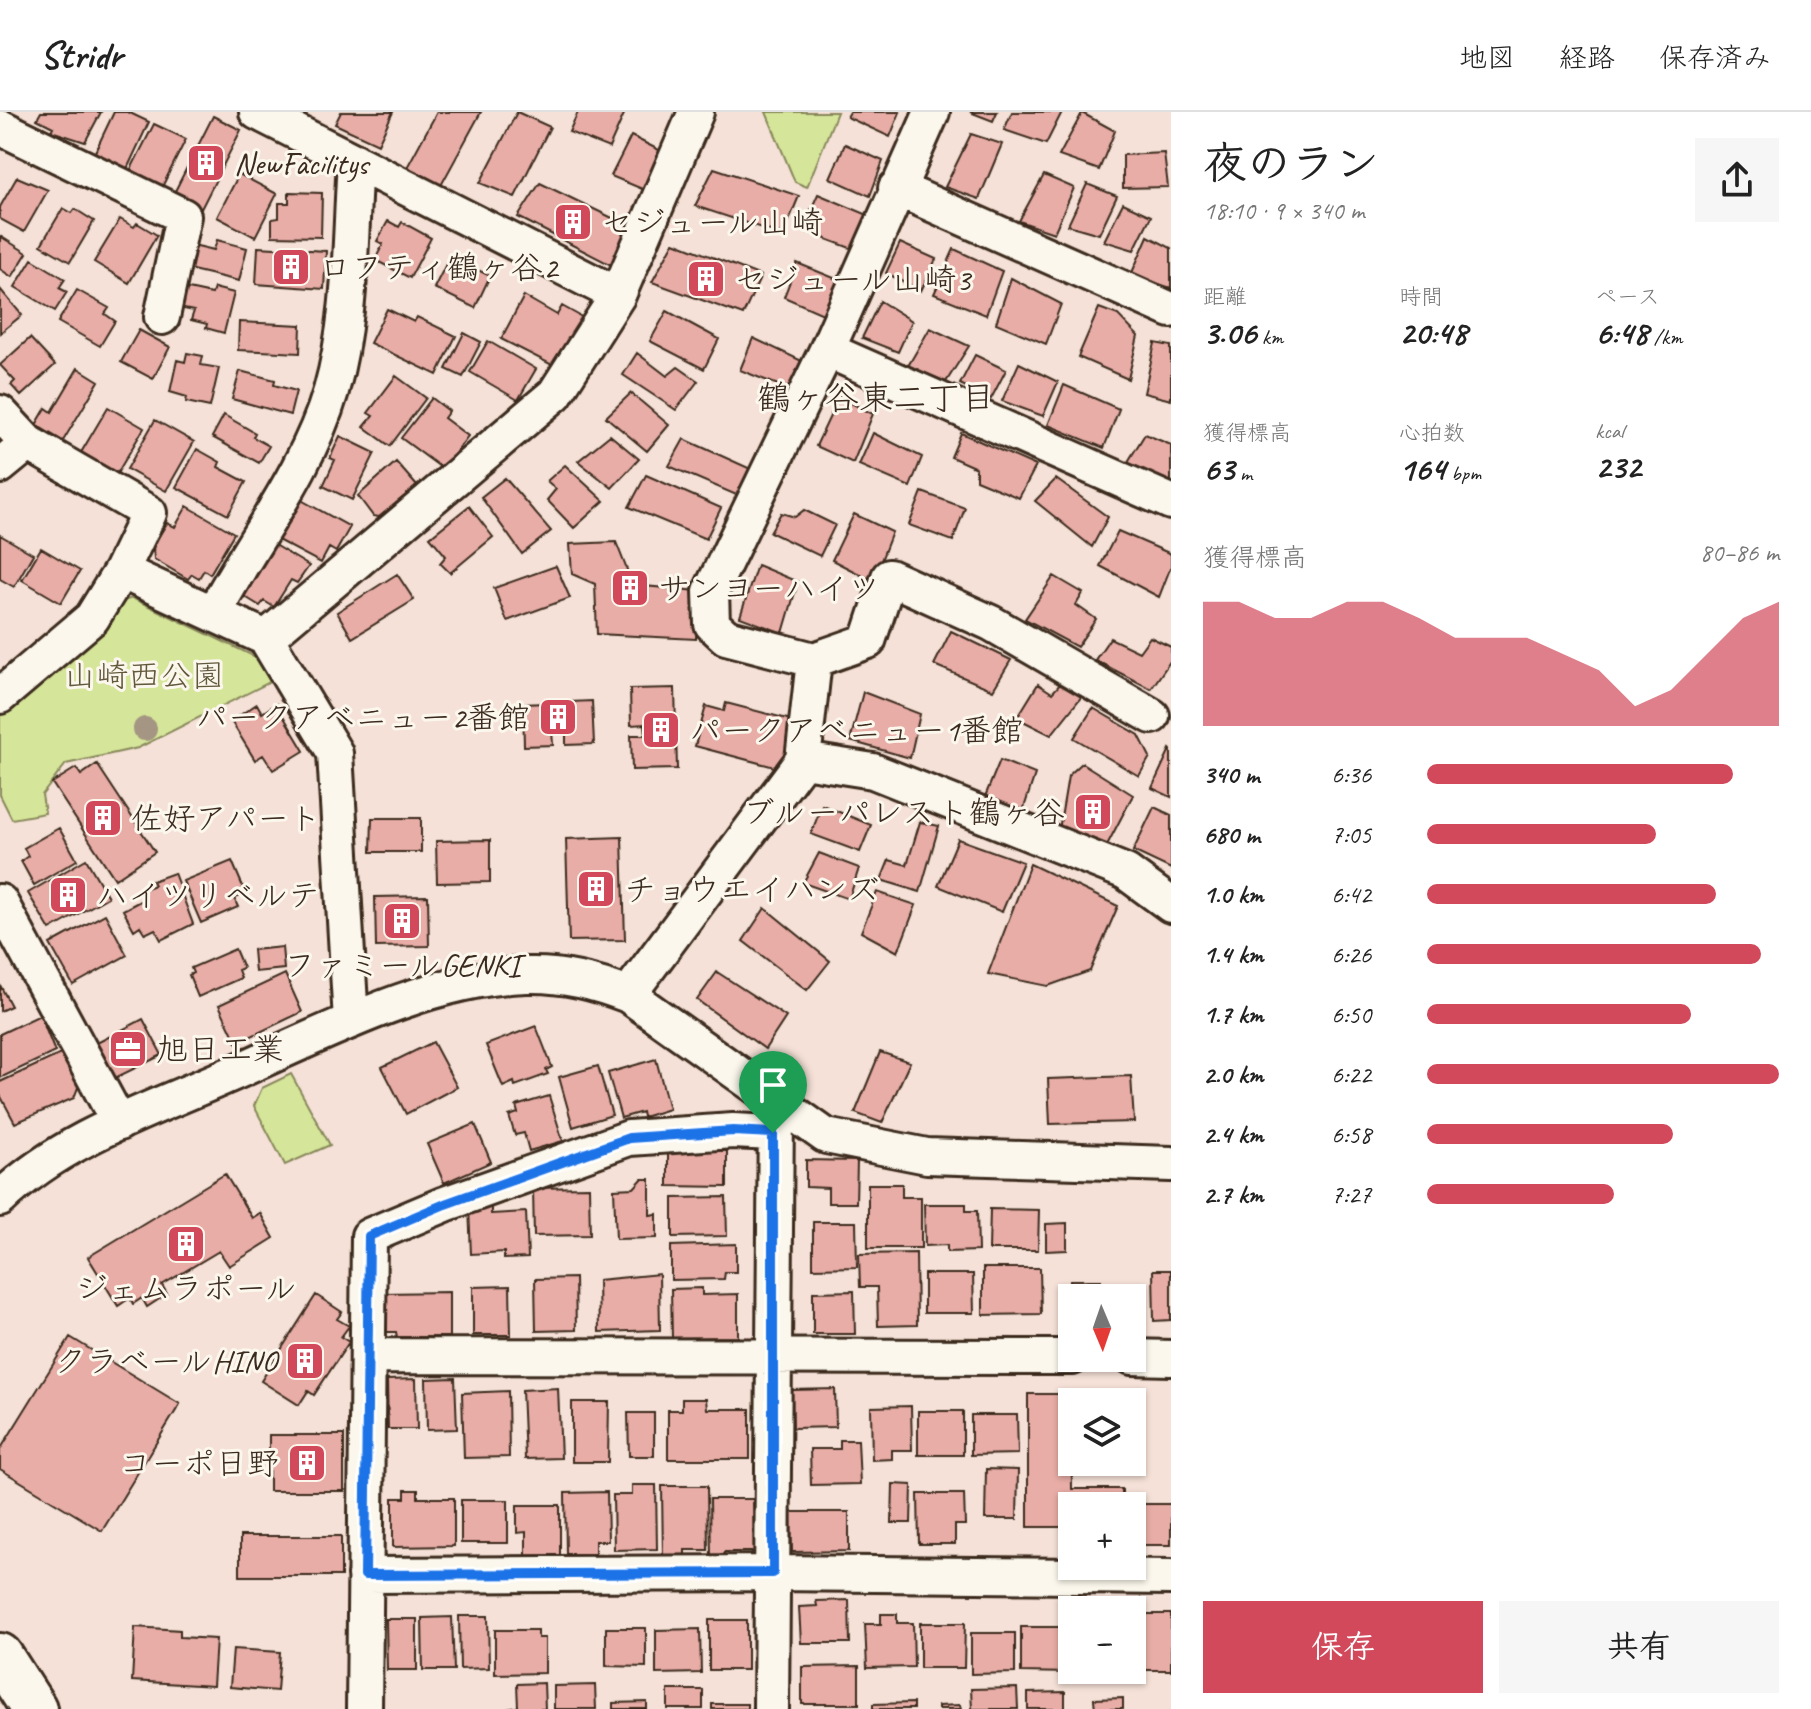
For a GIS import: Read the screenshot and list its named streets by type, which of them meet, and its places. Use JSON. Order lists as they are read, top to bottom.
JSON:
{
  "districts": ["鶴ヶ谷東二丁目"],
  "parks": ["山崎西公園"],
  "places": {
    "building": [
      "NewFacilitys",
      "セジュール山崎",
      "ロフティ鶴ヶ谷2",
      "セジュール山崎3",
      "サンヨーハイツ",
      "パークアベニュー2番館",
      "パークアベニュー1番館",
      "ブルーパレスト鶴ヶ谷",
      "佐好アパート",
      "チョウエイハンズ",
      "ハイツリベルテ",
      "ファミールGENKI",
      "ジェムラポール",
      "クラベールHINO",
      "コーポ日野"
    ],
    "office": ["旭日工業"]
  },
  "north": "bottom",
  "page": {
    "header": "Stridr",
    "nav": ["地図", "経路", "保存済み"],
    "heading": ["夜のラン", "18:10 · 9 × 340 m"],
    "stats": [
      ["距離", "3.06 km"],
      ["時間", "20:48"],
      ["ペース", "6:48 /km"],
      ["獲得標高", "63 m"],
      ["心拍数", "164 bpm"],
      ["kcal", "232"]
    ],
    "chart": ["獲得標高", "80–86 m"],
    "list": [
      {
        "name": "340 m",
        "note": "6:36"
      },
      {
        "name": "680 m",
        "note": "7:05"
      },
      {
        "name": "1.0 km",
        "note": "6:42"
      },
      {
        "name": "1.4 km",
        "note": "6:26"
      },
      {
        "name": "1.7 km",
        "note": "6:50"
      },
      {
        "name": "2.0 km",
        "note": "6:22"
      },
      {
        "name": "2.4 km",
        "note": "6:58"
      },
      {
        "name": "2.7 km",
        "note": "7:27"
      }
    ],
    "map_buttons": ["+", "−"],
    "buttons": ["保存", "共有"]
  }
}
